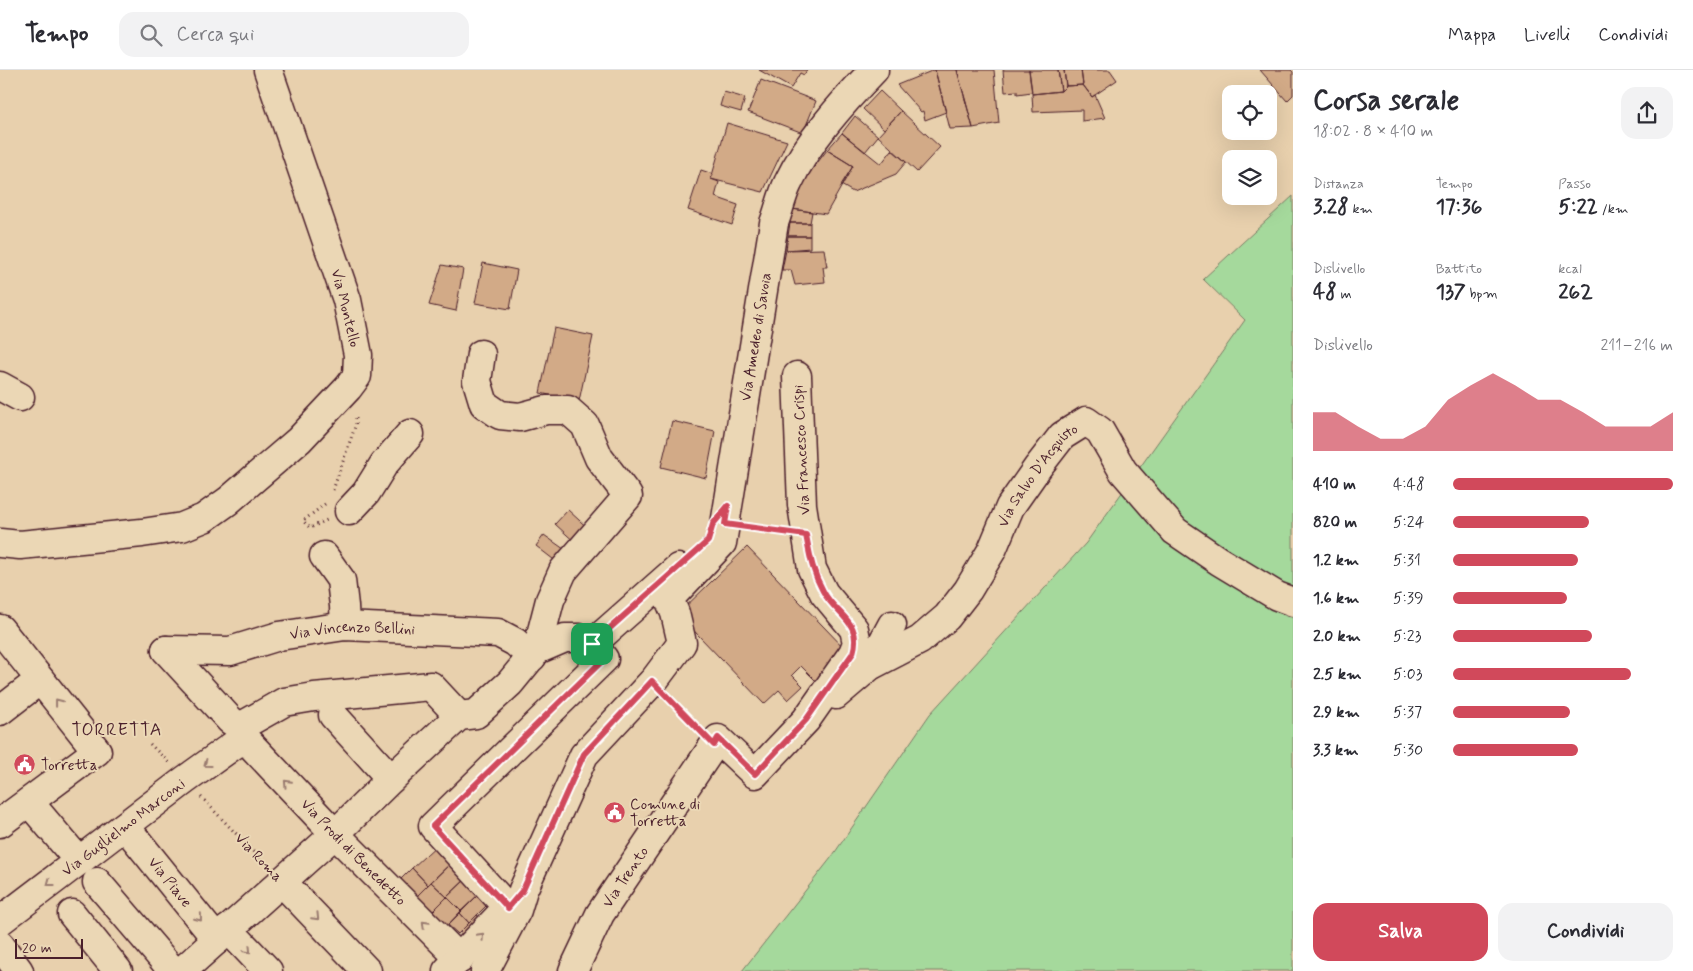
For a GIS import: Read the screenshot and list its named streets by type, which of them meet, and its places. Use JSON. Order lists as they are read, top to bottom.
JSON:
{
  "streets": {
    "street": [
      "Via Montello",
      "Via Amedeo di Savoia",
      "Via Francesco Crispi",
      "Via Salvo D'Acquisto",
      "Via Vincenzo Bellini",
      "Via Guglielmo Marconi",
      "Via Prodi di Benedetto",
      "Via Roma",
      "Via Trento",
      "Via Piave"
    ]
  },
  "crossings": [
    ["Via Francesco Crispi", "Via Trento"],
    ["Via Vincenzo Bellini", "Via Prodi di Benedetto"],
    ["Via Guglielmo Marconi", "Via Prodi di Benedetto"],
    ["Via Guglielmo Marconi", "Via Roma"],
    ["Via Guglielmo Marconi", "Via Piave"]
  ],
  "one_way": ["Via Roma"],
  "districts": ["TORRETTA"],
  "places": {
    "public building": ["Torretta", "Comune di Torretta"]
  },
  "scale_bar": "20 m",
  "page": {
    "header": "Tempo",
    "search": "Cerca qui",
    "nav": ["Mappa", "Livelli", "Condividi"],
    "heading": ["Corsa serale", "18:02 · 8 × 410 m"],
    "stats": [
      ["Distanza", "3.28 km"],
      ["Tempo", "17:36"],
      ["Passo", "5:22 /km"],
      ["Dislivello", "48 m"],
      ["Battito", "137 bpm"],
      ["kcal", "262"]
    ],
    "chart": ["Dislivello", "211–216 m"],
    "list": [
      {
        "name": "410 m",
        "note": "4:48"
      },
      {
        "name": "820 m",
        "note": "5:24"
      },
      {
        "name": "1.2 km",
        "note": "5:31"
      },
      {
        "name": "1.6 km",
        "note": "5:39"
      },
      {
        "name": "2.0 km",
        "note": "5:23"
      },
      {
        "name": "2.5 km",
        "note": "5:03"
      },
      {
        "name": "2.9 km",
        "note": "5:37"
      },
      {
        "name": "3.3 km",
        "note": "5:30"
      }
    ],
    "buttons": ["Salva", "Condividi"],
    "scale": "20 m"
  }
}
